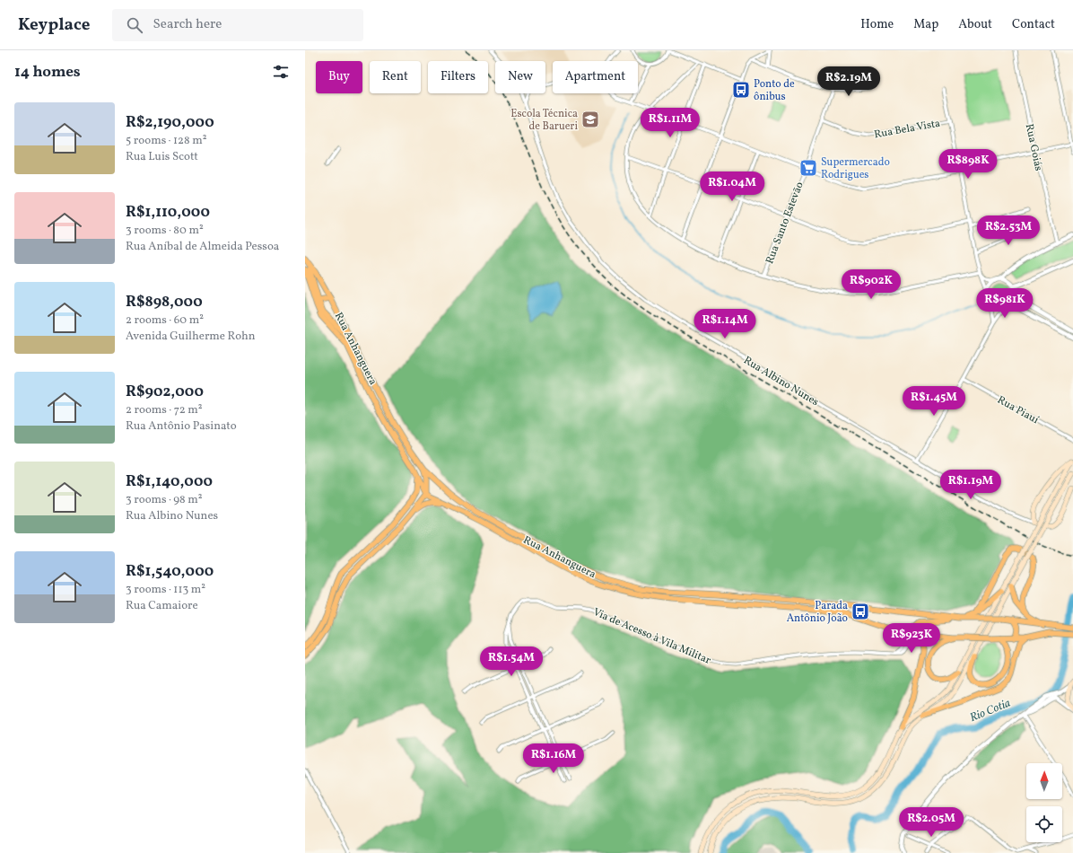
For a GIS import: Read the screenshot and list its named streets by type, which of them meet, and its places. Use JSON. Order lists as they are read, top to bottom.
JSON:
{
  "streets": {
    "main road": ["Rua Anhanguera"],
    "street": [
      "Rua Bela Vista",
      "Rua Goiás",
      "Rua Santo Estevão",
      "Rua Albino Nunes",
      "Rua Piauí",
      "Via de Acesso à Vila Militar"
    ]
  },
  "crossings": [
    ["Rua Bela Vista", "Rua Santo Estevão"],
    ["Rua Anhanguera", "Via de Acesso à Vila Militar"]
  ],
  "water": ["Rio Cotia"],
  "places": {
    "bus stop": ["Ponto de ônibus", "Parada Antônio João"],
    "school or university": ["Escola Técnica de Barueri"],
    "supermarket": ["Supermercado Rodrigues"]
  },
  "north": "top",
  "page": {
    "header": "Keyplace",
    "search": "Search here",
    "nav": [
      "Home",
      "Map",
      "About",
      "Contact"
    ],
    "heading": "14 homes",
    "chip": [
      "Buy",
      "Rent",
      "Filters",
      "New",
      "Apartment"
    ],
    "price": [
      "R$2.19M",
      "R$1.11M",
      "R$898K",
      "R$1.04M",
      "R$2.53M",
      "R$902K",
      "R$981K",
      "R$1.14M",
      "R$1.45M",
      "R$1.19M",
      "R$923K",
      "R$1.54M",
      "R$1.16M",
      "R$2.05M"
    ],
    "list": [
      {
        "name": "R$2,190,000",
        "note": "5 rooms · 128 m² · Rua Luis Scott"
      },
      {
        "name": "R$1,110,000",
        "note": "3 rooms · 80 m² · Rua Aníbal de Almeida Pessoa"
      },
      {
        "name": "R$898,000",
        "note": "2 rooms · 60 m² · Avenida Guilherme Rohn"
      },
      {
        "name": "R$902,000",
        "note": "2 rooms · 72 m² · Rua Antônio Pasinato"
      },
      {
        "name": "R$1,140,000",
        "note": "3 rooms · 98 m² · Rua Albino Nunes"
      },
      {
        "name": "R$1,540,000",
        "note": "3 rooms · 113 m² · Rua Camaiore"
      }
    ]
  }
}
